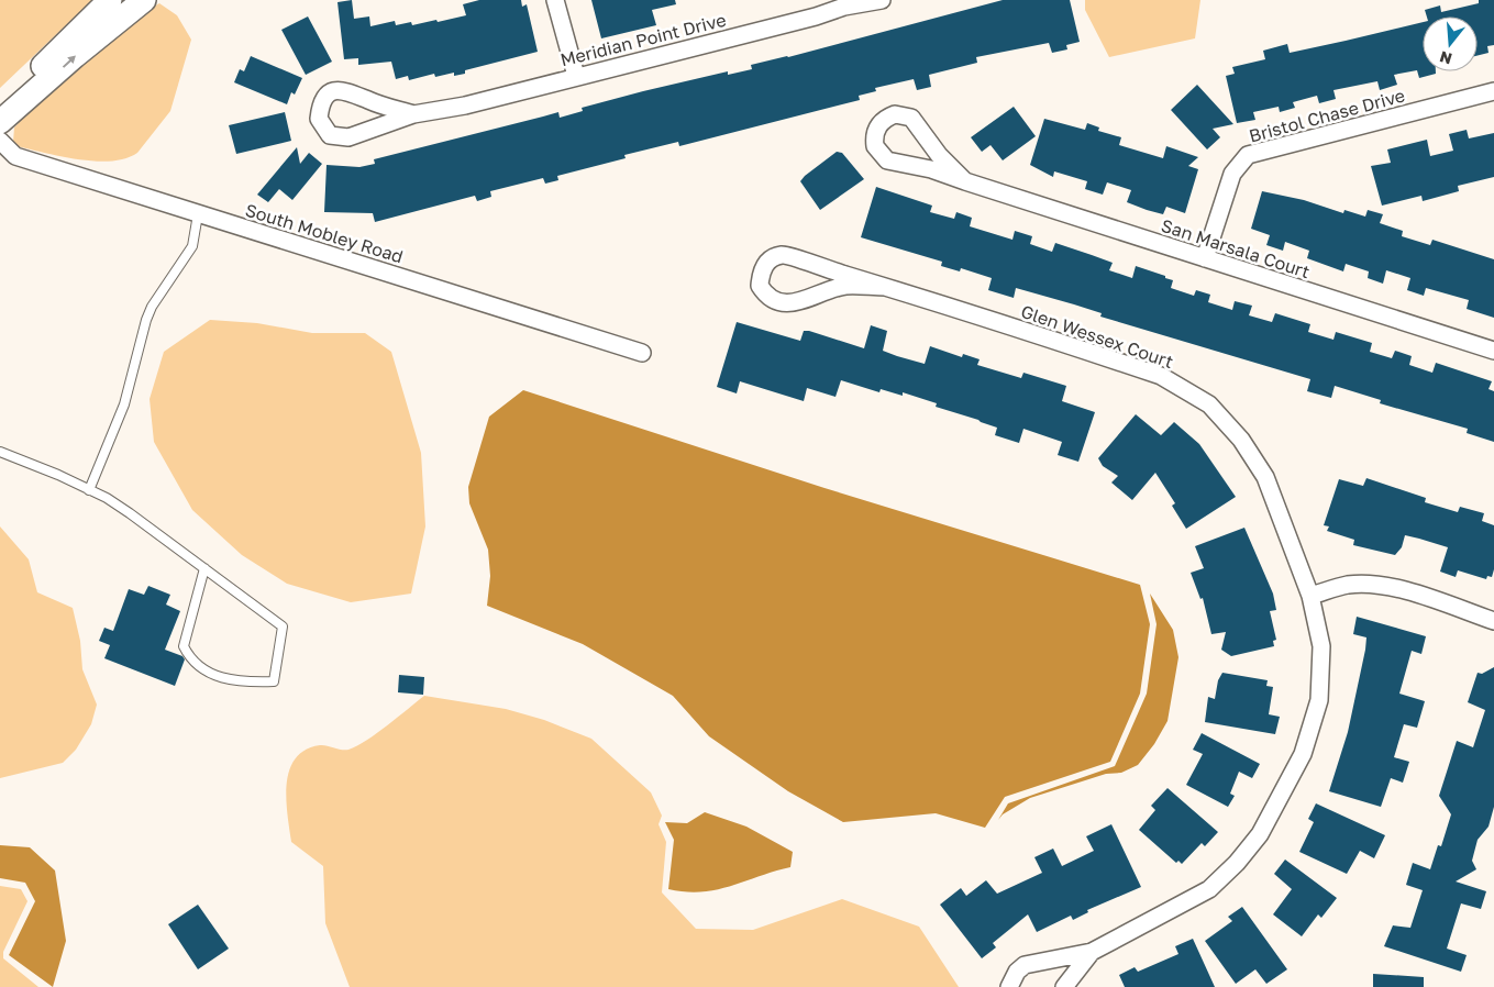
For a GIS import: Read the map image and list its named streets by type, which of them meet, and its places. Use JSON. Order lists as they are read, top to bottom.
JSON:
{
  "streets": {
    "street": [
      "Meridian Point Drive",
      "Bristol Chase Drive",
      "South Mobley Road",
      "San Marsala Court",
      "Glen Wessex Court"
    ]
  },
  "crossings": [
    ["Bristol Chase Drive", "San Marsala Court"]
  ],
  "north": "bottom"
}
